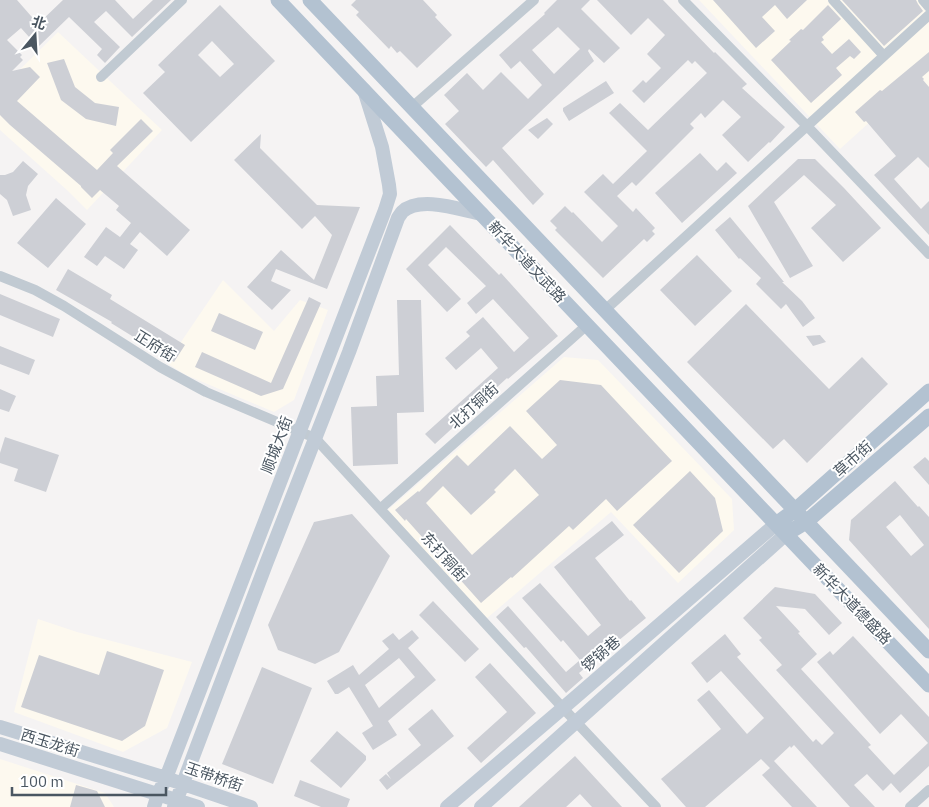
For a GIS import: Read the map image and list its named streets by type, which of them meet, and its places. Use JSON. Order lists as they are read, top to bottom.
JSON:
{
  "streets": {
    "main road": [
      "新华大道文武路",
      "顺城大街",
      "草市街",
      "新华大道德盛路",
      "锣锅巷",
      "西玉龙街",
      "玉带桥街"
    ],
    "street": ["正府街", "北打铜街", "东打铜街"]
  },
  "crossings": [
    ["新华大道文武路", "北打铜街"],
    ["新华大道文武路", "顺城大街"],
    ["新华大道文武路", "草市街"],
    ["新华大道文武路", "新华大道德盛路"],
    ["新华大道文武路", "锣锅巷"],
    ["正府街", "顺城大街"],
    ["正府街", "东打铜街"],
    ["北打铜街", "东打铜街"],
    ["顺城大街", "东打铜街"],
    ["顺城大街", "西玉龙街"],
    ["顺城大街", "玉带桥街"],
    ["草市街", "新华大道德盛路"],
    ["草市街", "锣锅巷"],
    ["东打铜街", "锣锅巷"],
    ["新华大道德盛路", "锣锅巷"],
    ["西玉龙街", "玉带桥街"]
  ],
  "scale_bar": "100 m",
  "north": "top"
}
